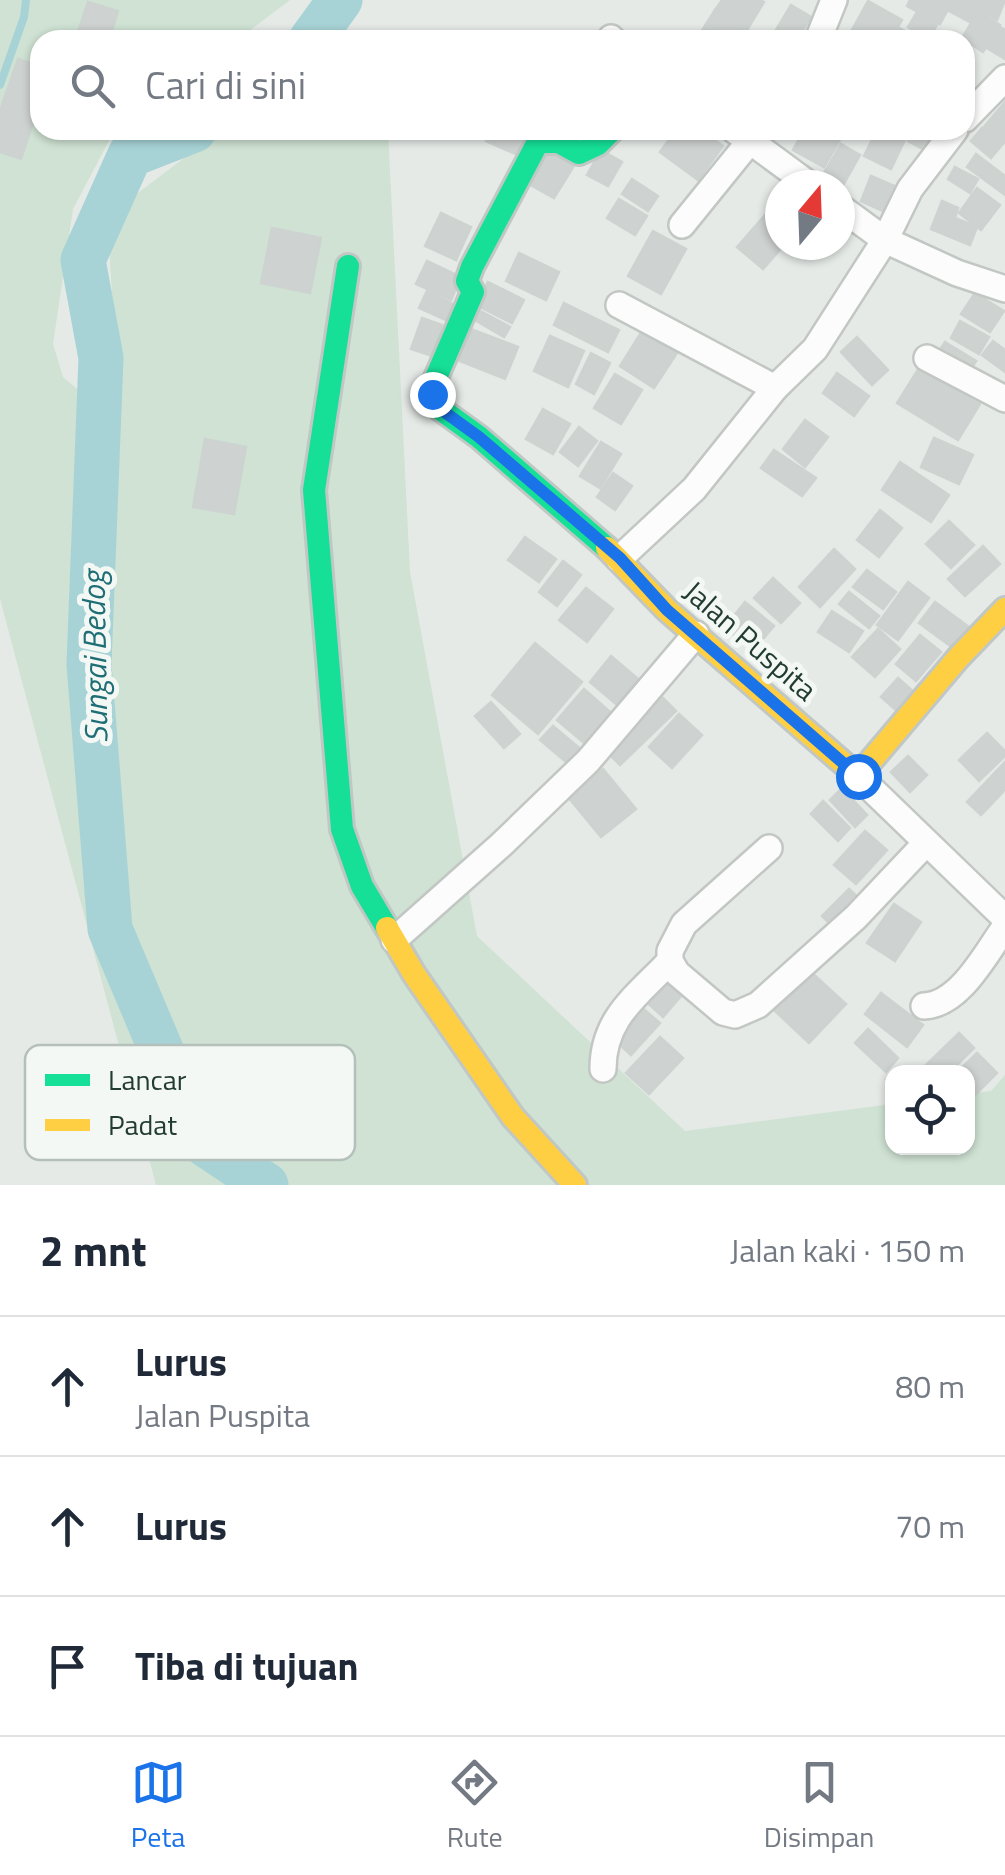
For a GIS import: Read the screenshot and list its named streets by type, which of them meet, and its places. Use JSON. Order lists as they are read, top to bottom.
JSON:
{
  "streets": {
    "street": ["Jalan Puspita"]
  },
  "water": ["Sungai Bedog"],
  "legend": ["Lancar", "Padat"],
  "north": "top",
  "page": {
    "search": "Cari di sini",
    "heading": ["2 mnt", "Jalan kaki · 150 m"],
    "list": [
      ["Lurus", "Jalan Puspita", "80 m"],
      ["Lurus", "70 m"],
      "Tiba di tujuan"
    ],
    "nav": ["Peta", "Rute", "Disimpan"]
  }
}
